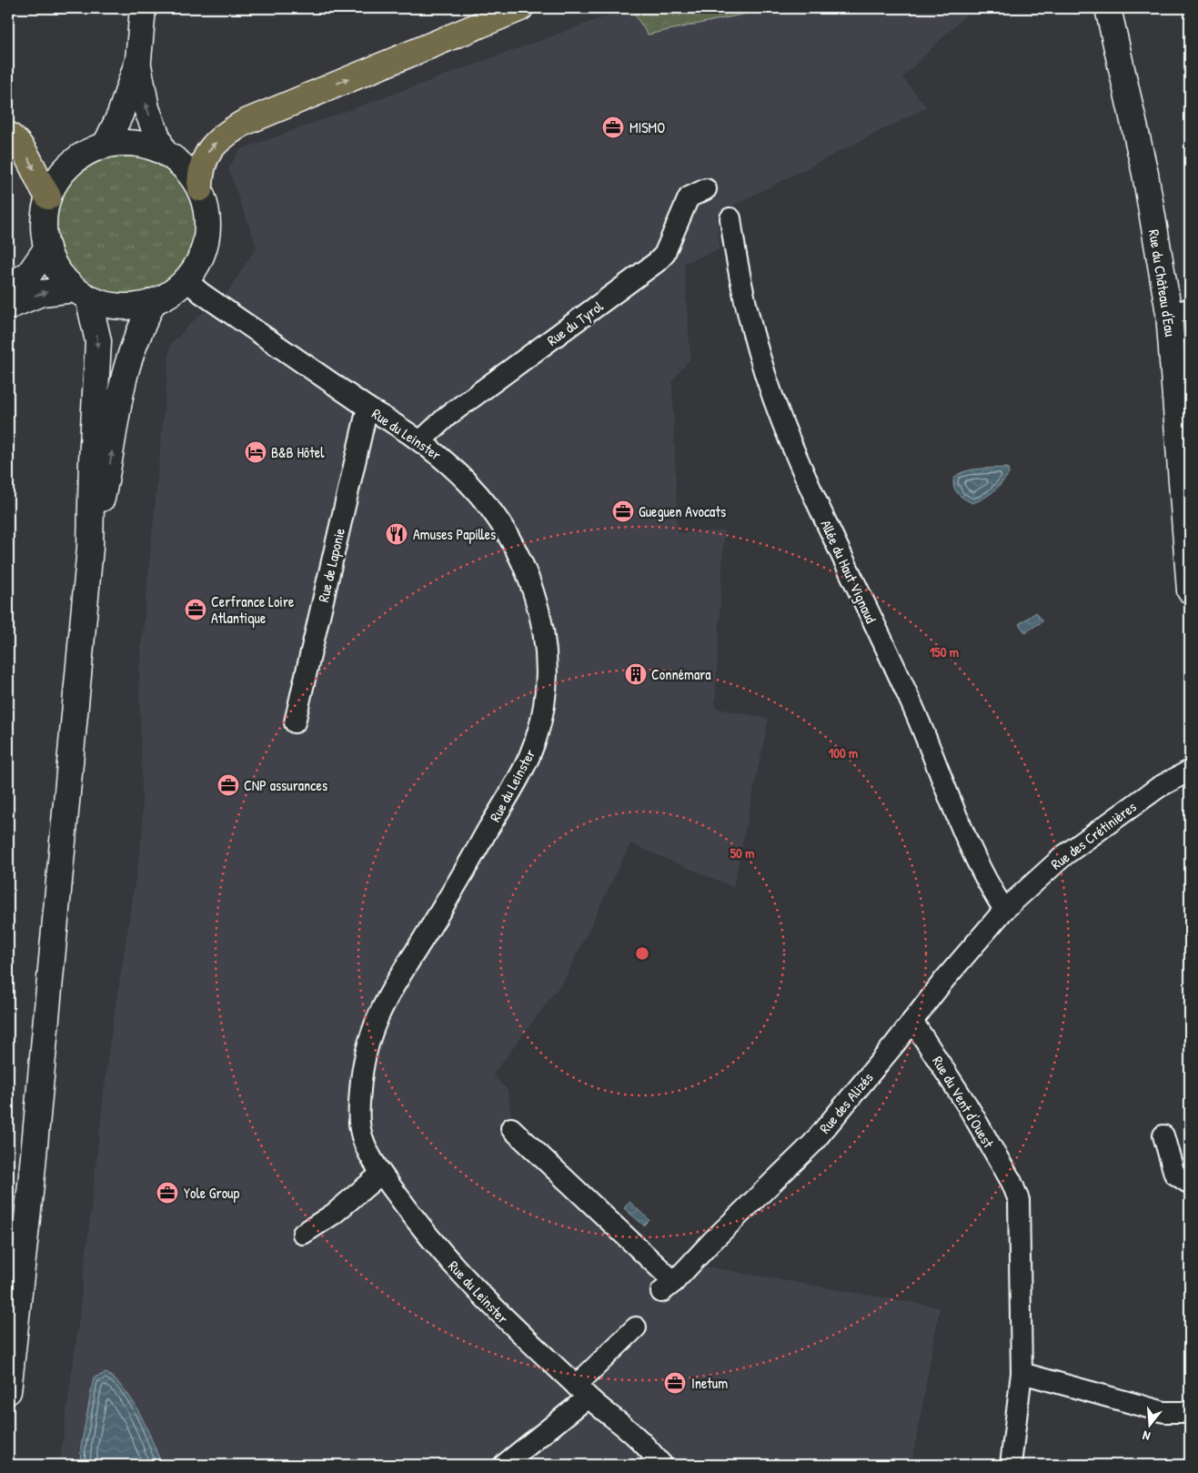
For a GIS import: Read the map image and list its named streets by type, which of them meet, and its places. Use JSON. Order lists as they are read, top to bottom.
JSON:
{
  "streets": {
    "main road": ["Rue du Château d'Eau"],
    "street": [
      "Rue du Tyrol",
      "Rue du Leinster",
      "Rue de Laponie",
      "Allée du Haut Vignaud",
      "Rue des Crétinières",
      "Rue du Vent d'Ouest",
      "Rue des Alizés"
    ]
  },
  "crossings": [
    ["Rue du Tyrol", "Rue du Leinster"],
    ["Rue du Leinster", "Rue de Laponie"],
    ["Allée du Haut Vignaud", "Rue des Crétinières"],
    ["Allée du Haut Vignaud", "Rue des Alizés"],
    ["Rue des Crétinières", "Rue des Alizés"],
    ["Rue du Vent d'Ouest", "Rue des Alizés"]
  ],
  "places": {
    "office": [
      "MISMO",
      "Gueguen Avocats",
      "Cerfrance Loire Atlantique",
      "CNP assurances",
      "Yole Group",
      "Inetum"
    ],
    "hotel": ["B&B Hôtel"],
    "restaurant": ["Amuses Papilles"],
    "building": ["Connémara"]
  },
  "north": "bottom",
  "rings": ["150 m", "100 m", "50 m"]
}
